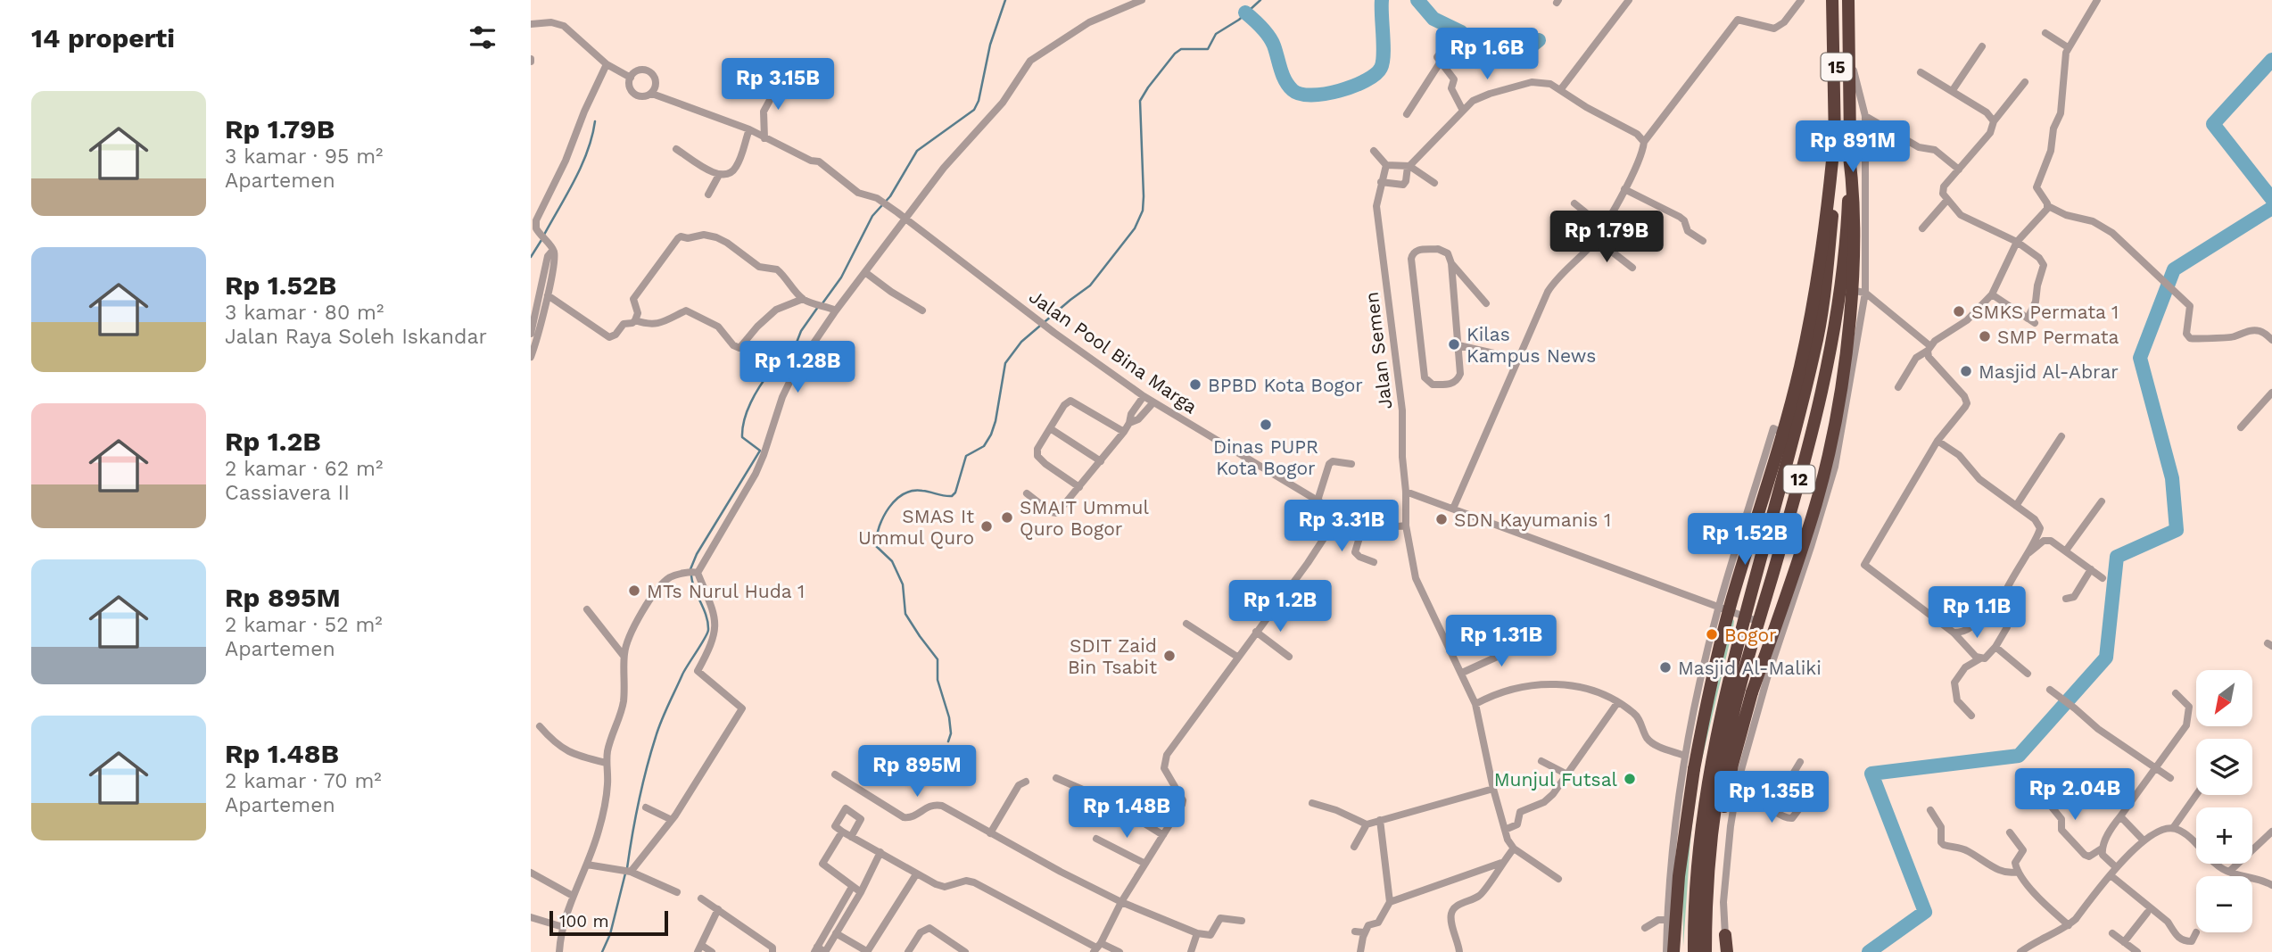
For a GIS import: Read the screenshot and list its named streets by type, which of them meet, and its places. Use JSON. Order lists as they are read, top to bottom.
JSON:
{
  "streets": {
    "highway": ["15", "12"],
    "street": ["Jalan Semen", "Jalan Pool Bina Marga"]
  },
  "crossings": [
    ["15", "12"]
  ],
  "places": [
    "SMKS Permata 1",
    "SMP Permata",
    "Kilas Kampus News",
    "Masjid Al-Abrar",
    "BPBD Kota Bogor",
    "Dinas PUPR Kota Bogor",
    "SMAIT Ummul Quro Bogor",
    "SDN Kayumanis 1",
    "SMAS It Ummul Quro",
    "MTs Nurul Huda 1",
    "Bogor",
    "SDIT Zaid Bin Tsabit",
    "Masjid Al-Maliki",
    "Munjul Futsal"
  ],
  "scale_bar": "100 m",
  "north": "bottom left",
  "page": {
    "heading": "14 properti",
    "price": [
      "Rp 1.6B",
      "Rp 3.15B",
      "Rp 891M",
      "Rp 1.79B",
      "Rp 1.28B",
      "Rp 3.31B",
      "Rp 1.52B",
      "Rp 1.2B",
      "Rp 1.1B",
      "Rp 1.31B",
      "Rp 895M",
      "Rp 2.04B",
      "Rp 1.35B",
      "Rp 1.48B"
    ],
    "list": [
      {
        "name": "Rp 1.79B",
        "note": "3 kamar · 95 m² · Apartemen"
      },
      {
        "name": "Rp 1.52B",
        "note": "3 kamar · 80 m² · Jalan Raya Soleh Iskandar"
      },
      {
        "name": "Rp 1.2B",
        "note": "2 kamar · 62 m² · Cassiavera II"
      },
      {
        "name": "Rp 895M",
        "note": "2 kamar · 52 m² · Apartemen"
      },
      {
        "name": "Rp 1.48B",
        "note": "2 kamar · 70 m² · Apartemen"
      }
    ],
    "map_buttons": ["+", "−"],
    "scale": "100 m"
  }
}
